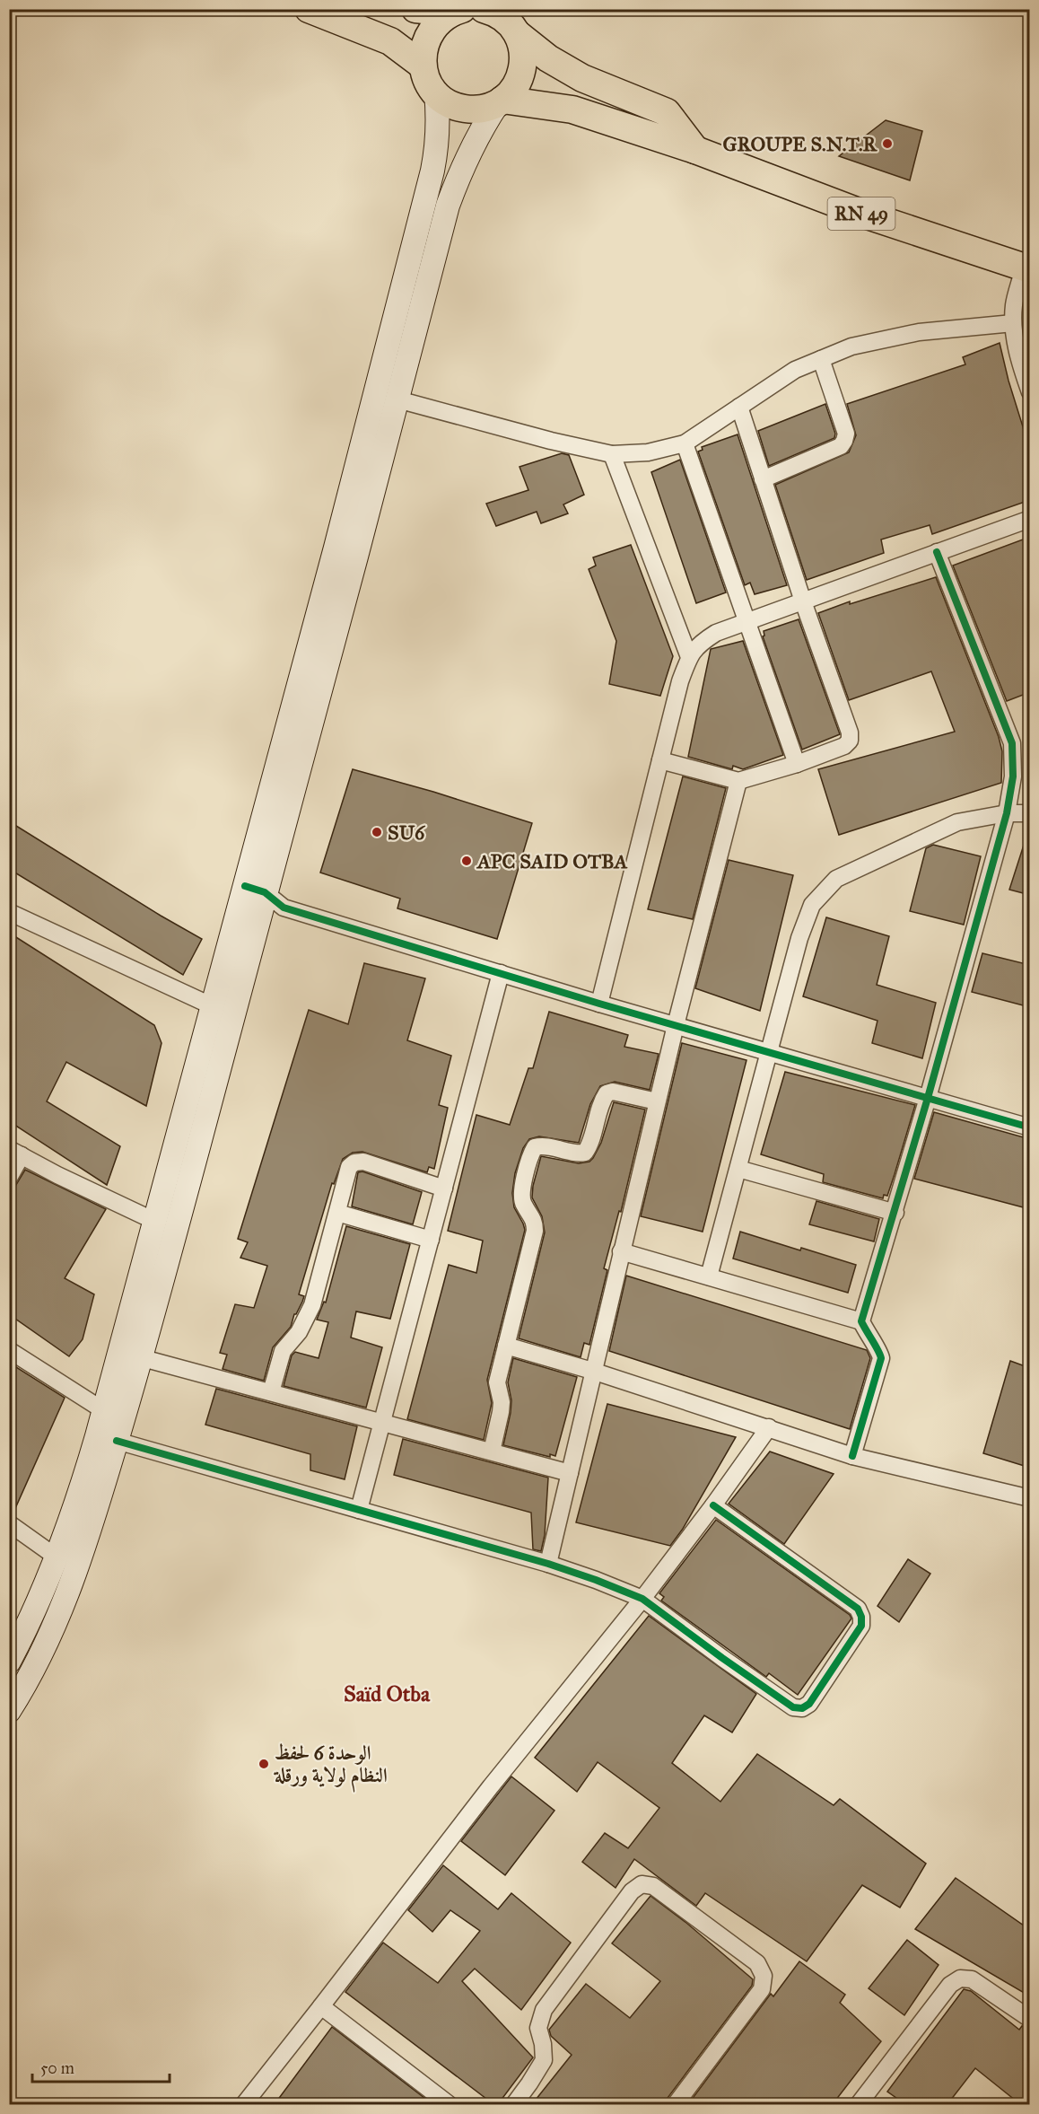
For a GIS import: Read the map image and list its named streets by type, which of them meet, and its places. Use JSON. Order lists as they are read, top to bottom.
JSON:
{
  "streets": {
    "highway": ["RN 49"]
  },
  "districts": ["Saïd Otba"],
  "places": [
    "GROUPE S.N.T.R",
    "SU6",
    "APC SAID OTBA",
    "الوحدة 6 لحفظ النظام لولاية ورقلة"
  ],
  "scale_bar": "50 m"
}
